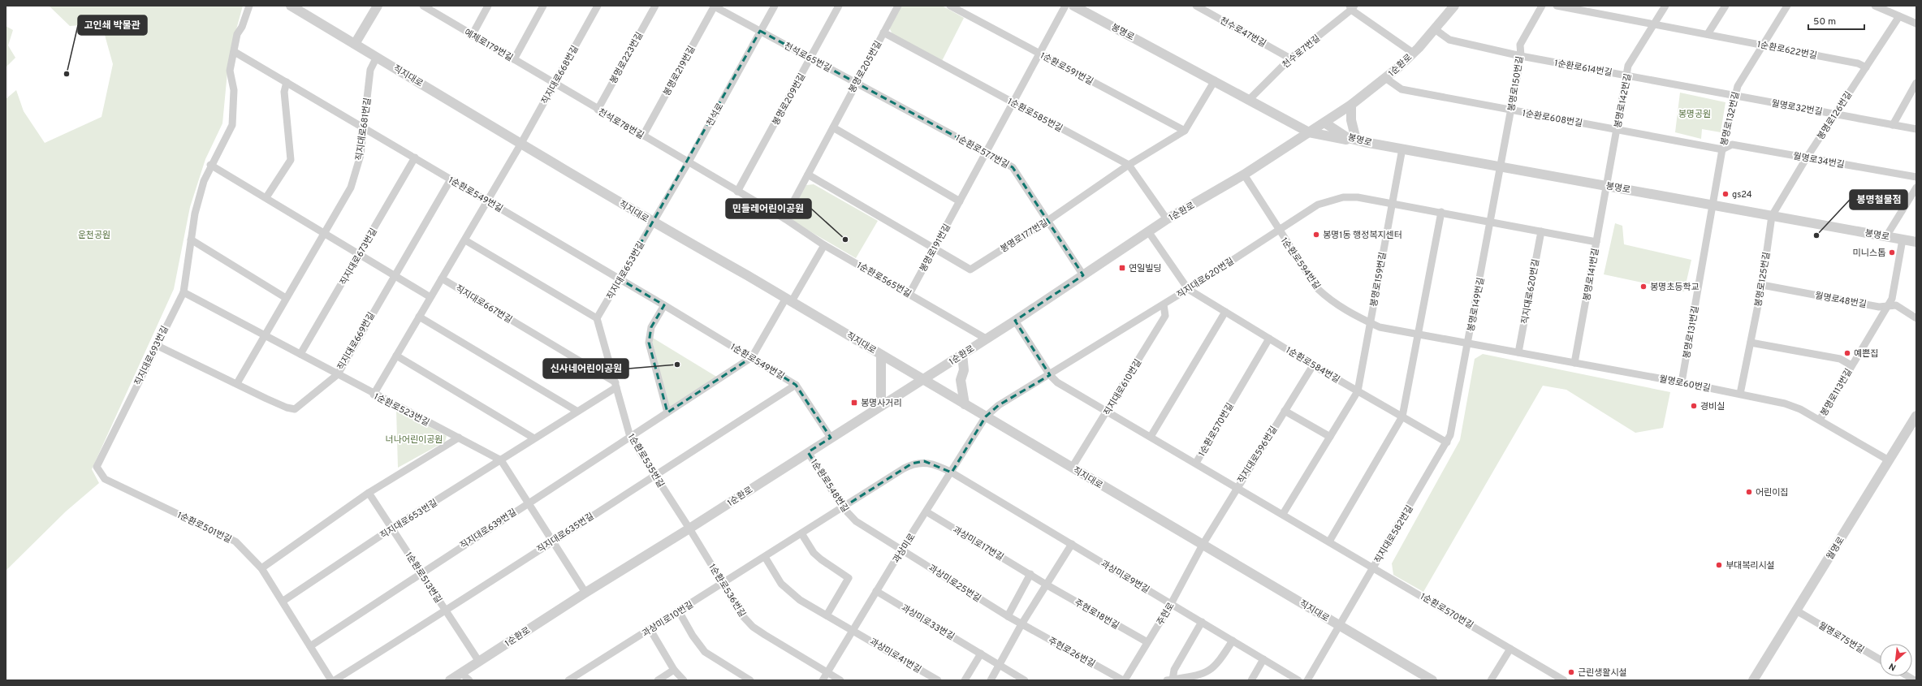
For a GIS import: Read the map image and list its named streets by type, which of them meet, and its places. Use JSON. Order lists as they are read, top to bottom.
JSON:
{
  "streets": {
    "street": [
      "봉명로",
      "천수로47번길",
      "예체로179번길",
      "1순환로622번길",
      "천수로7번길",
      "천석로65번길",
      "봉명로223번길",
      "1순환로",
      "봉명로205번길",
      "1순환로614번길",
      "1순환로591번길",
      "봉명로219번길",
      "직지대로668번길",
      "직지대로",
      "봉명로150번길",
      "봉명로209번길",
      "봉명로142번길",
      "월명로32번길",
      "천석로",
      "1순환로585번길",
      "봉명로126번길",
      "1순환로608번길",
      "봉명로132번길",
      "천석로78번길",
      "직지대로681번길",
      "1순환로577번길",
      "월명로34번길",
      "1순환로549번길",
      "봉명로177번길",
      "봉명로191번길",
      "직지대로673번길",
      "1순환로594번길",
      "직지대로653번길",
      "봉명로141번길",
      "직지대로620번길",
      "1순환로565번길",
      "봉명로159번길",
      "봉명로125번길",
      "월명로48번길",
      "직지대로667번길",
      "봉명로149번길",
      "봉명로131번길",
      "직지대로669번길",
      "직지대로693번길",
      "1순환로584번길",
      "월명로60번길",
      "직지대로610번길",
      "봉명로113번길",
      "1순환로523번길",
      "1순환로570번길",
      "직지대로596번길",
      "1순환로535번길",
      "1순환로548번길",
      "1순환로501번길",
      "직지대로639번길",
      "직지대로635번길",
      "직지대로582번길",
      "과상미로17번길",
      "과상미로",
      "월명로",
      "과상미로9번길",
      "1순환로513번길",
      "과상미로25번길",
      "1순환로536번길",
      "주현로18번길",
      "주현로",
      "과상미로10번길",
      "과상미로33번길",
      "월명로75번길",
      "주현로26번길",
      "과상미로41번길"
    ]
  },
  "crossings": [
    ["봉명로", "천수로7번길"],
    ["봉명로", "1순환로"],
    ["봉명로", "봉명로150번길"],
    ["봉명로", "봉명로142번길"],
    ["봉명로", "봉명로126번길"],
    ["봉명로", "봉명로132번길"],
    ["봉명로", "봉명로177번길"],
    ["봉명로", "봉명로141번길"],
    ["봉명로", "봉명로159번길"],
    ["봉명로", "봉명로125번길"],
    ["봉명로", "봉명로149번길"],
    ["봉명로", "봉명로131번길"],
    ["봉명로", "봉명로113번길"],
    ["천수로47번길", "천수로7번길"],
    ["예체로179번길", "직지대로668번길"],
    ["예체로179번길", "천석로78번길"],
    ["1순환로622번길", "봉명로142번길"],
    ["1순환로622번길", "봉명로126번길"],
    ["1순환로622번길", "봉명로132번길"],
    ["천석로65번길", "봉명로205번길"],
    ["천석로65번길", "봉명로219번길"],
    ["천석로65번길", "봉명로209번길"],
    ["천석로65번길", "천석로"],
    ["천석로65번길", "1순환로577번길"],
    ["봉명로223번길", "천석로78번길"],
    ["1순환로", "1순환로614번길"],
    ["1순환로", "직지대로"],
    ["1순환로", "1순환로585번길"],
    ["1순환로", "1순환로608번길"],
    ["1순환로", "1순환로577번길"],
    ["1순환로", "1순환로549번길"],
    ["1순환로", "1순환로594번길"],
    ["1순환로", "1순환로565번길"],
    ["1순환로", "1순환로584번길"],
    ["1순환로", "1순환로523번길"],
    ["1순환로", "1순환로570번길"],
    ["1순환로", "1순환로535번길"],
    ["1순환로", "1순환로548번길"],
    ["1순환로", "1순환로513번길"],
    ["1순환로", "1순환로536번길"],
    ["봉명로205번길", "1순환로585번길"],
    ["봉명로205번길", "1순환로577번길"],
    ["봉명로205번길", "봉명로177번길"],
    ["봉명로205번길", "1순환로565번길"],
    ["1순환로614번길", "봉명로150번길"],
    ["1순환로614번길", "봉명로142번길"],
    ["1순환로614번길", "월명로32번길"],
    ["1순환로614번길", "봉명로132번길"],
    ["1순환로591번길", "봉명로177번길"],
    ["1순환로591번길", "봉명로191번길"],
    ["봉명로219번길", "천석로78번길"],
    ["직지대로668번길", "직지대로"],
    ["직지대로668번길", "천석로78번길"],
    ["직지대로", "천석로"],
    ["직지대로", "직지대로681번길"],
    ["직지대로", "직지대로653번길"],
    ["직지대로", "직지대로620번길"],
    ["직지대로", "직지대로610번길"],
    ["직지대로", "직지대로596번길"],
    ["직지대로", "직지대로639번길"],
    ["직지대로", "직지대로582번길"],
    ["직지대로", "과상미로"],
    ["직지대로", "주현로"],
    ["봉명로150번길", "1순환로608번길"],
    ["봉명로150번길", "봉명로149번길"],
    ["봉명로209번길", "천석로78번길"],
    ["봉명로209번길", "1순환로565번길"],
    ["봉명로142번길", "1순환로608번길"],
    ["봉명로142번길", "봉명로141번길"],
    ["월명로32번길", "봉명로126번길"],
    ["월명로32번길", "봉명로132번길"],
    ["천석로", "천석로78번길"],
    ["천석로", "직지대로653번길"],
    ["1순환로585번길", "봉명로177번길"],
    ["1순환로585번길", "봉명로191번길"],
    ["봉명로126번길", "월명로34번길"],
    ["봉명로126번길", "봉명로125번길"],
    ["1순환로608번길", "봉명로132번길"],
    ["1순환로608번길", "월명로34번길"],
    ["봉명로132번길", "월명로34번길"],
    ["봉명로132번길", "봉명로131번길"],
    ["천석로78번길", "1순환로565번길"],
    ["직지대로681번길", "1순환로549번길"],
    ["직지대로681번길", "직지대로669번길"],
    ["직지대로681번길", "1순환로523번길"],
    ["1순환로577번길", "봉명로177번길"],
    ["1순환로577번길", "봉명로191번길"],
    ["1순환로549번길", "직지대로673번길"],
    ["1순환로549번길", "직지대로653번길"],
    ["1순환로549번길", "직지대로669번길"],
    ["1순환로549번길", "직지대로693번길"],
    ["1순환로549번길", "직지대로639번길"],
    ["1순환로549번길", "직지대로635번길"],
    ["봉명로177번길", "봉명로191번길"],
    ["봉명로191번길", "1순환로565번길"],
    ["직지대로673번길", "1순환로523번길"],
    ["1순환로594번길", "직지대로620번길"],
    ["1순환로594번길", "봉명로159번길"],
    ["1순환로594번길", "봉명로149번길"],
    ["1순환로594번길", "월명로60번길"],
    ["직지대로653번길", "직지대로667번길"],
    ["직지대로653번길", "1순환로523번길"],
    ["직지대로653번길", "1순환로535번길"],
    ["직지대로653번길", "1순환로501번길"],
    ["직지대로653번길", "1순환로513번길"],
    ["봉명로141번길", "직지대로620번길"],
    ["봉명로141번길", "월명로60번길"],
    ["직지대로620번길", "봉명로159번길"],
    ["직지대로620번길", "봉명로149번길"],
    ["직지대로620번길", "1순환로584번길"],
    ["직지대로620번길", "월명로60번길"],
    ["직지대로620번길", "직지대로610번길"],
    ["직지대로620번길", "1순환로570번길"],
    ["직지대로620번길", "과상미로"],
    ["1순환로565번길", "직지대로639번길"],
    ["봉명로159번길", "1순환로584번길"],
    ["봉명로125번길", "월명로48번길"],
    ["봉명로125번길", "월명로60번길"],
    ["봉명로125번길", "봉명로113번길"],
    ["월명로48번길", "봉명로113번길"],
    ["직지대로667번길", "1순환로535번길"],
    ["봉명로149번길", "1순환로584번길"],
    ["봉명로149번길", "월명로60번길"],
    ["봉명로149번길", "직지대로582번길"],
    ["봉명로131번길", "월명로60번길"],
    ["직지대로669번길", "직지대로693번길"],
    ["직지대로669번길", "1순환로523번길"],
    ["직지대로693번길", "1순환로523번길"],
    ["직지대로693번길", "1순환로501번길"],
    ["1순환로584번길", "1순환로570번길"],
    ["1순환로584번길", "직지대로596번길"],
    ["1순환로584번길", "직지대로582번길"],
    ["월명로60번길", "봉명로113번길"],
    ["월명로60번길", "월명로"],
    ["직지대로610번길", "1순환로570번길"],
    ["1순환로523번길", "직지대로639번길"],
    ["1순환로523번길", "직지대로635번길"],
    ["1순환로570번길", "직지대로596번길"],
    ["1순환로570번길", "직지대로582번길"],
    ["직지대로596번길", "주현로"],
    ["1순환로535번길", "직지대로639번길"],
    ["1순환로535번길", "직지대로635번길"],
    ["1순환로535번길", "1순환로536번길"],
    ["1순환로548번길", "과상미로"],
    ["1순환로548번길", "과상미로25번길"],
    ["1순환로548번길", "과상미로10번길"],
    ["1순환로501번길", "직지대로639번길"],
    ["직지대로639번길", "1순환로513번길"],
    ["직지대로635번길", "1순환로513번길"],
    ["과상미로17번길", "과상미로"],
    ["과상미로17번길", "주현로18번길"],
    ["과상미로", "과상미로9번길"],
    ["과상미로", "과상미로25번길"],
    ["과상미로", "1순환로536번길"],
    ["과상미로", "과상미로10번길"],
    ["과상미로", "과상미로33번길"],
    ["과상미로", "과상미로41번길"],
    ["월명로", "월명로75번길"],
    ["과상미로9번길", "주현로"],
    ["과상미로9번길", "과상미로10번길"],
    ["과상미로25번길", "주현로26번길"],
    ["1순환로536번길", "과상미로10번길"],
    ["주현로18번길", "주현로"],
    ["주현로", "주현로26번길"]
  ],
  "parks": ["봉명공원", "운천공원", "너나어린이공원"],
  "places": {
    "other": [
      "고인쇄 박물관",
      "gs24",
      "봉명1동 행정복지센터",
      "봉명철물점",
      "민들레어린이공원",
      "미니스톱",
      "봉명초등학교",
      "예쁜집",
      "신사네어린이공원",
      "경비실",
      "어린이집",
      "부대복리시설",
      "근린생활시설"
    ],
    "transit": ["연일빌딩", "봉명사거리"]
  },
  "scale_bar": "50 m",
  "north": "bottom left"
}
